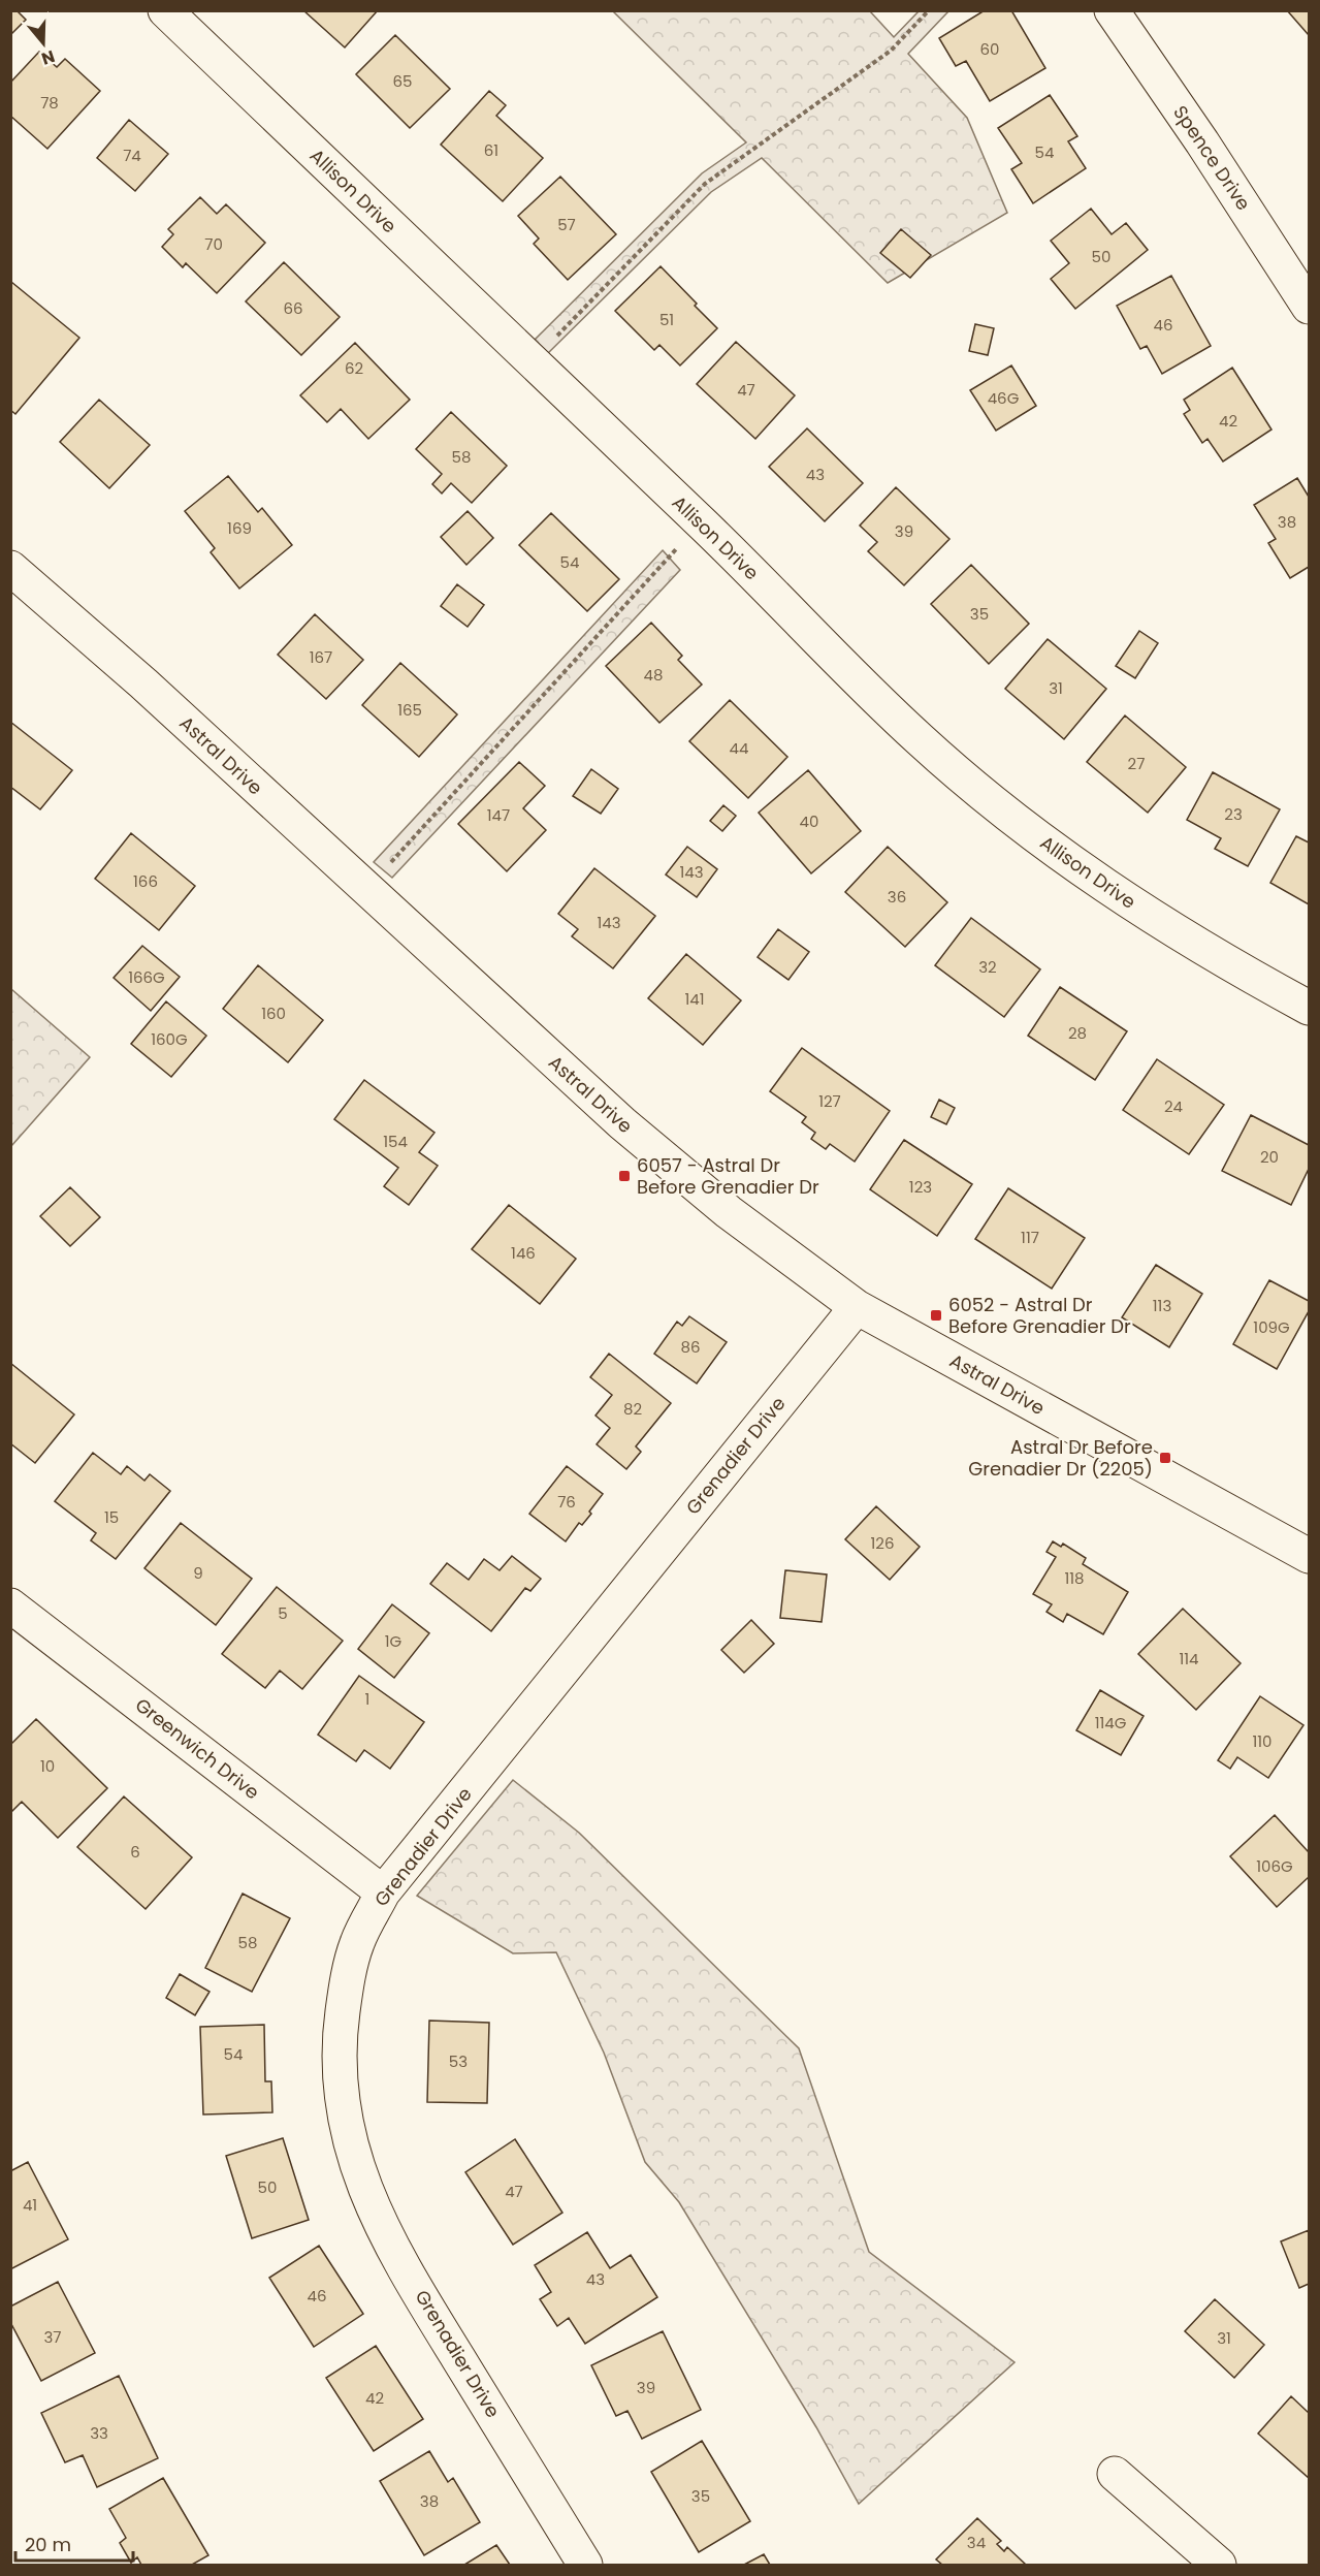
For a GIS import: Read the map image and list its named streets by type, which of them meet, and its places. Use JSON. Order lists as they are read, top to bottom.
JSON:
{
  "streets": {
    "street": [
      "Spence Drive",
      "Allison Drive",
      "Astral Drive",
      "Grenadier Drive",
      "Greenwich Drive"
    ]
  },
  "crossings": [
    ["Astral Drive", "Grenadier Drive"],
    ["Grenadier Drive", "Greenwich Drive"]
  ],
  "places": {
    "transit": ["6057 - Astral Dr Before Grenadier Dr", "6052 - Astral Dr Before Grenadier Dr", "Astral Dr Before Grenadier Dr (2205)"]
  },
  "house_numbers": [
    "60",
    "65",
    "78",
    "61",
    "54",
    "74",
    "57",
    "70",
    "50",
    "66",
    "51",
    "46",
    "62",
    "47",
    "46G",
    "42",
    "58",
    "43",
    "38",
    "169",
    "39",
    "54",
    "35",
    "167",
    "48",
    "31",
    "165",
    "44",
    "27",
    "23",
    "147",
    "40",
    "143",
    "166",
    "36",
    "143",
    "32",
    "166G",
    "141",
    "160",
    "28",
    "160G",
    "127",
    "24",
    "154",
    "20",
    "123",
    "117",
    "146",
    "113",
    "109G",
    "86",
    "82",
    "76",
    "15",
    "126",
    "9",
    "118",
    "5",
    "1G",
    "114",
    "1",
    "114G",
    "110",
    "10",
    "6",
    "106G",
    "58",
    "54",
    "53",
    "50",
    "47",
    "41",
    "43",
    "46",
    "37",
    "31",
    "39",
    "42",
    "33",
    "35",
    "38",
    "34"
  ],
  "scale_bar": "20 m",
  "north": "bottom"
}
